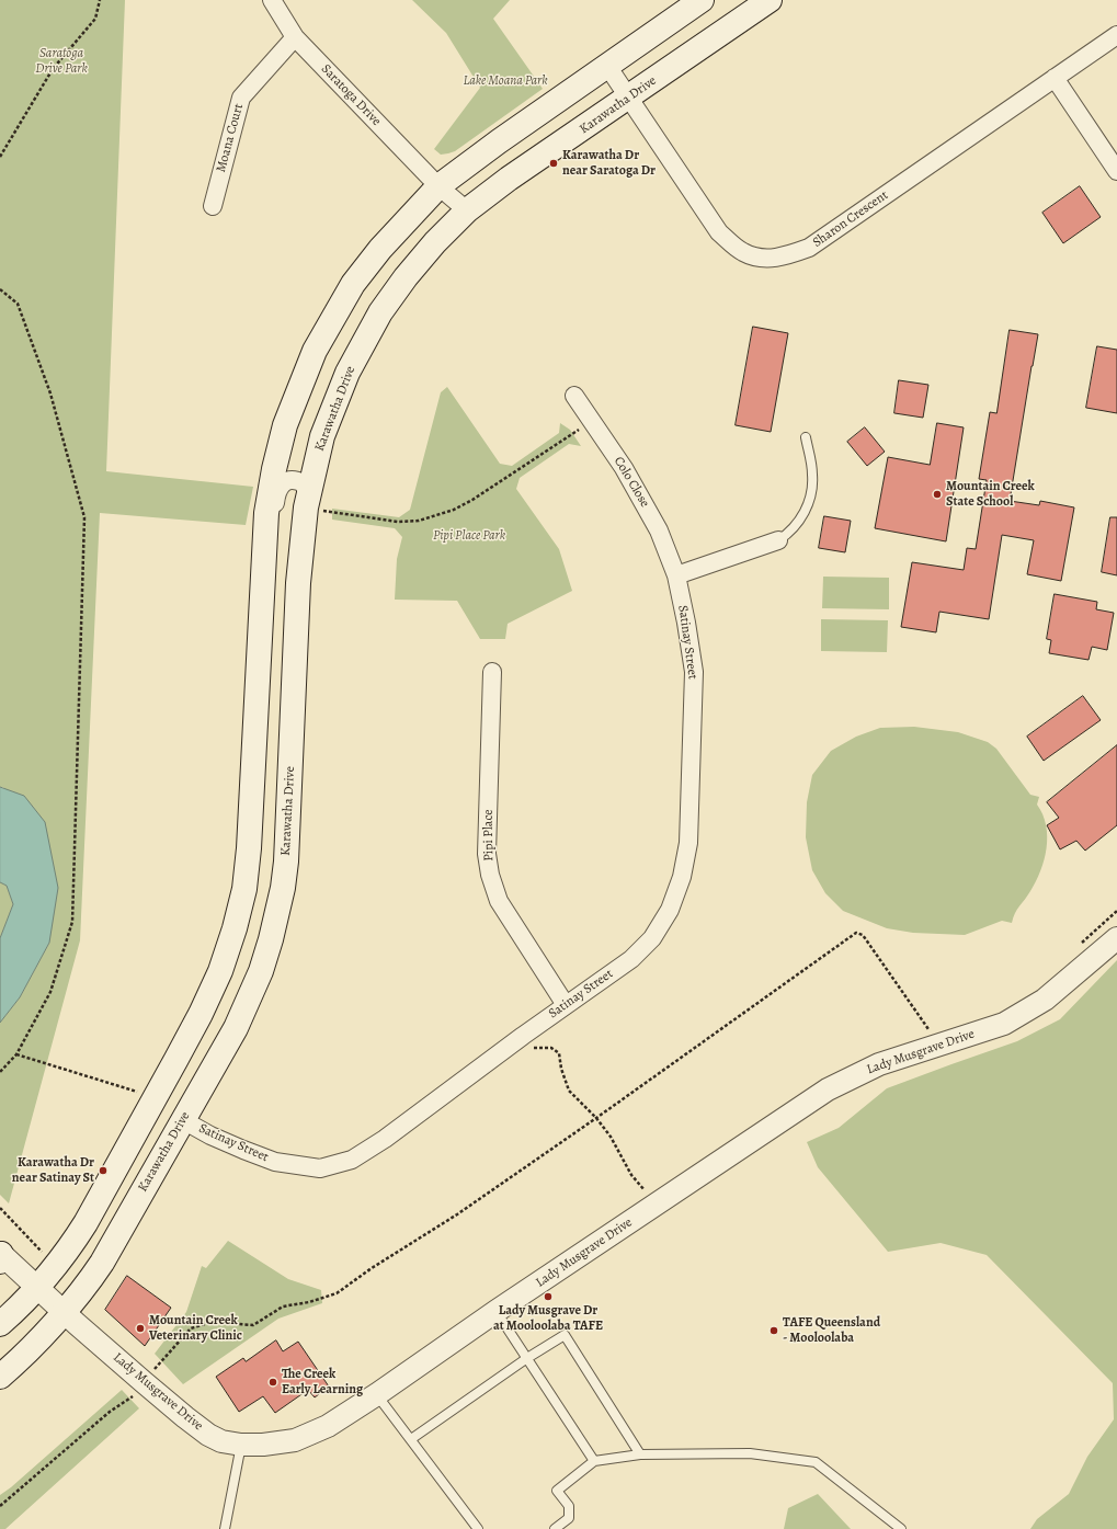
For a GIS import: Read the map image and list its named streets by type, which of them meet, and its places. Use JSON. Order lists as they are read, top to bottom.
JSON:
{
  "streets": {
    "main road": ["Karawatha Drive"],
    "street": [
      "Saratoga Drive",
      "Moana Court",
      "Sharon Crescent",
      "Colo Close",
      "Satinay Street",
      "Pipi Place",
      "Lady Musgrave Drive"
    ]
  },
  "crossings": [
    ["Saratoga Drive", "Moana Court"],
    ["Karawatha Drive", "Sharon Crescent"],
    ["Karawatha Drive", "Satinay Street"],
    ["Karawatha Drive", "Lady Musgrave Drive"],
    ["Colo Close", "Satinay Street"],
    ["Satinay Street", "Pipi Place"]
  ],
  "parks": ["Saratoga Drive Park", "Lake Moana Park", "Pipi Place Park"],
  "places": [
    "Karawatha Dr near Saratoga Dr",
    "Mountain Creek State School",
    "Karawatha Dr near Satinay St",
    "Lady Musgrave Dr at Mooloolaba TAFE",
    "Mountain Creek Veterinary Clinic",
    "TAFE Queensland - Mooloolaba",
    "The Creek Early Learning"
  ]
}
